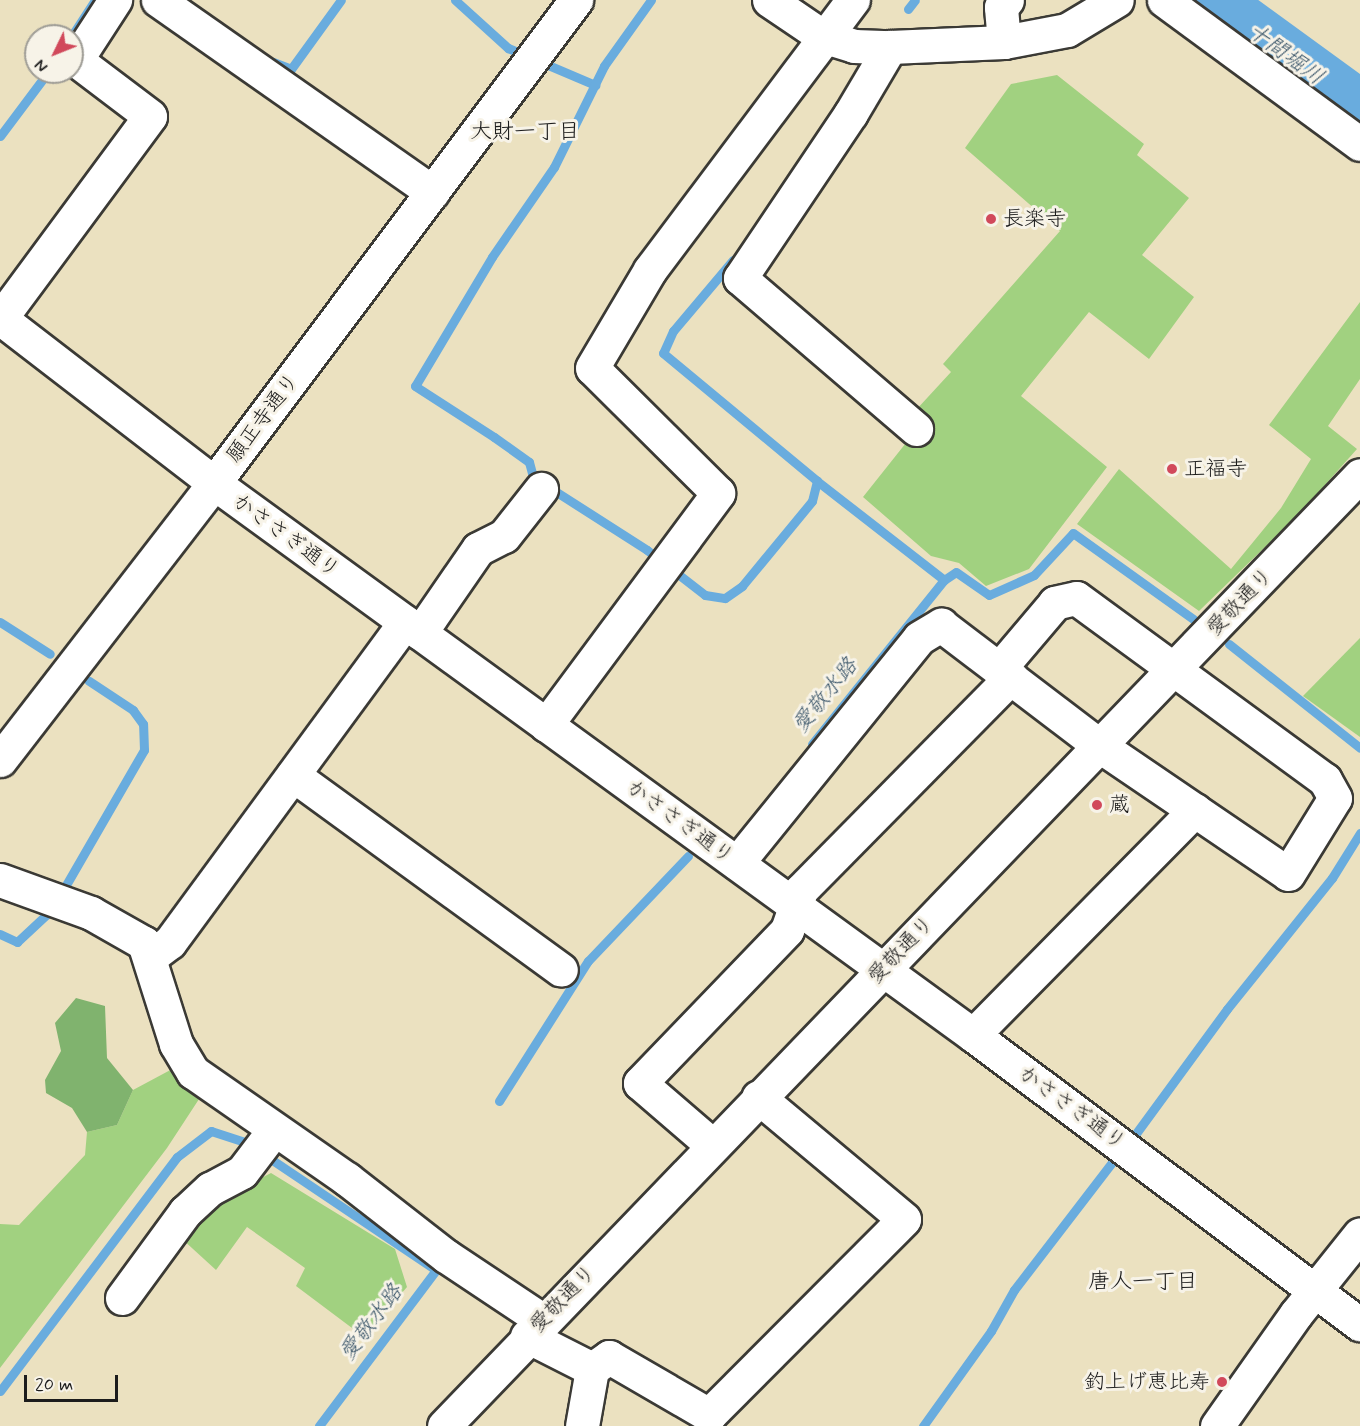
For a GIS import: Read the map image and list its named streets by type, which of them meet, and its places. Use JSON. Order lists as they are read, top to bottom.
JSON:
{
  "streets": {
    "street": ["願正寺通り", "かささぎ通り", "愛敬通り"]
  },
  "crossings": [
    ["願正寺通り", "かささぎ通り"],
    ["かささぎ通り", "愛敬通り"]
  ],
  "districts": ["大財一丁目", "唐人一丁目"],
  "water": ["十間堀川", "愛敬水路"],
  "places": [
    "長楽寺",
    "正福寺",
    "蔵",
    "釣上げ恵比寿"
  ],
  "scale_bar": "20 m",
  "north": "bottom left"
}
